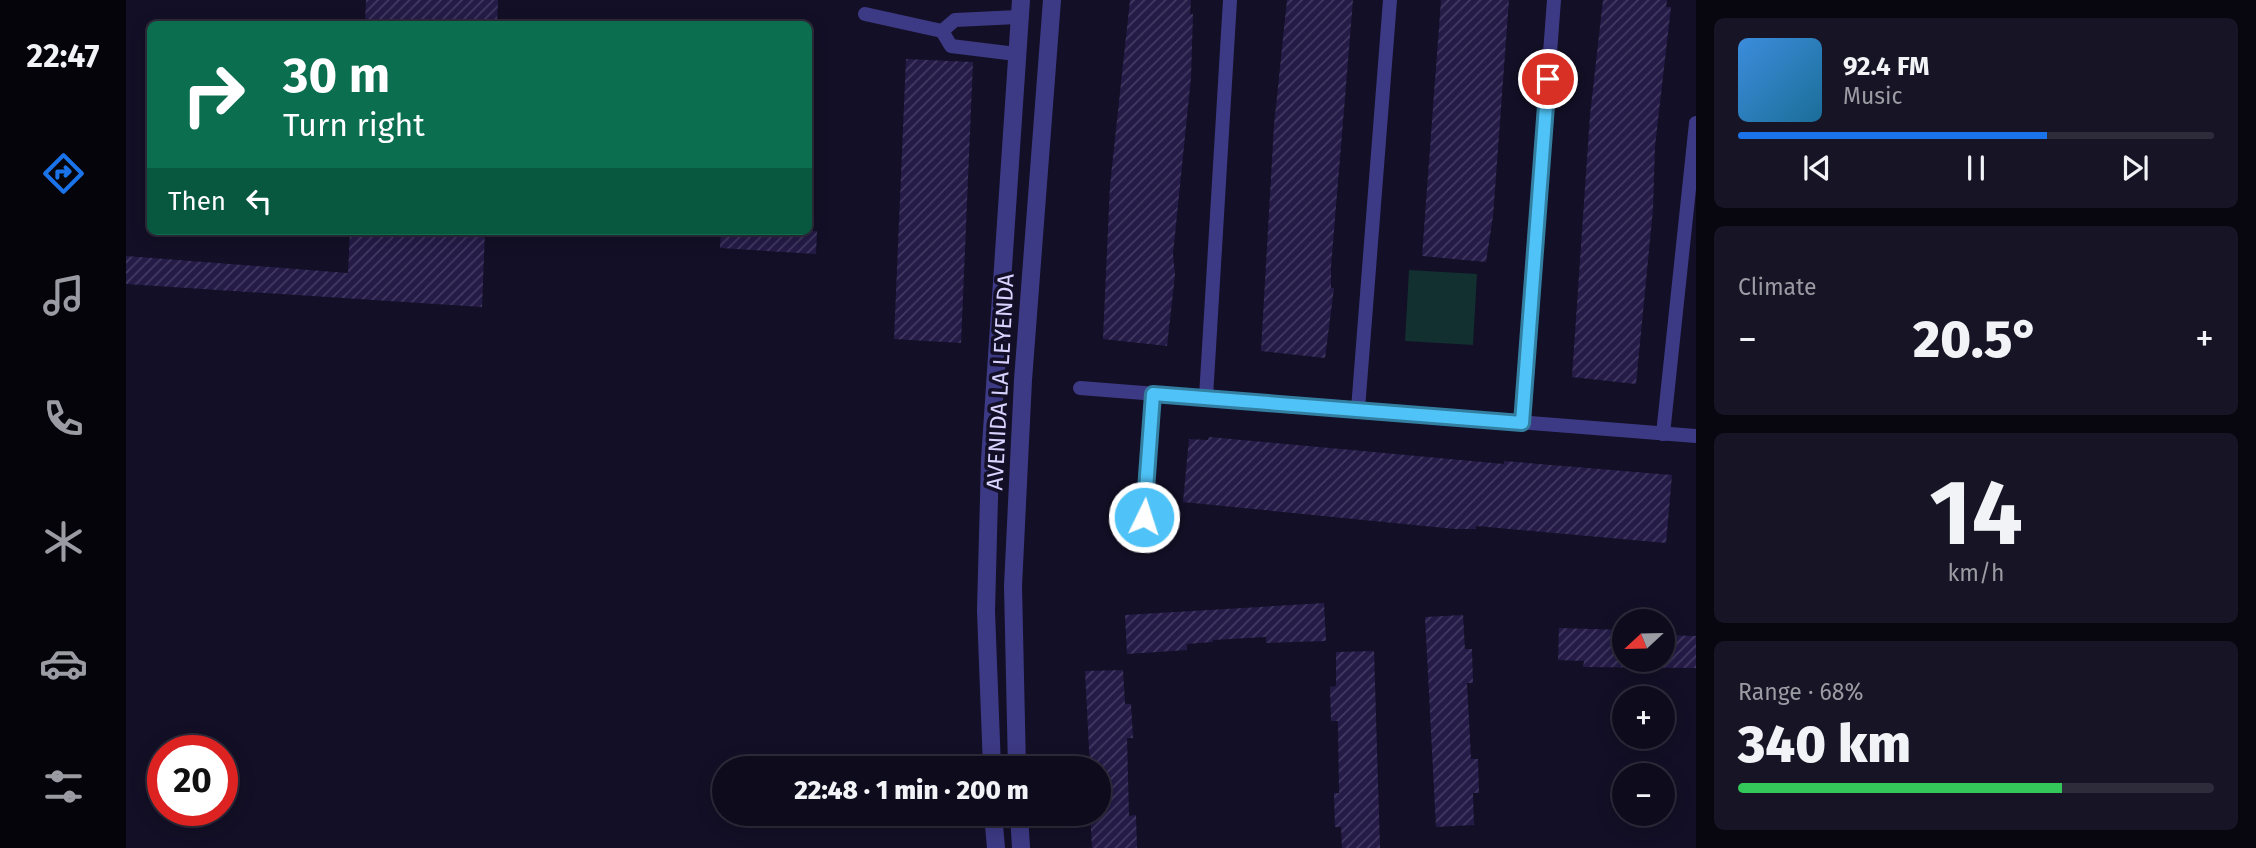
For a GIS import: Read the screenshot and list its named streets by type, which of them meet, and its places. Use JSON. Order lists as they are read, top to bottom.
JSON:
{
  "streets": {
    "street": ["AVENIDA LA LEYENDA"]
  },
  "north": "left",
  "page": {
    "tabs": "22:47",
    "turn": ["30 m", "Turn right"],
    "song": ["92.4 FM", "Music"],
    "then": "Then",
    "tile": [
      "Climate",
      ["14", "km/h"],
      ["Range · 68%", "340 km"]
    ],
    "heat": ["−", "20.5°", "+"],
    "map_buttons": ["+", "−"],
    "limit": "20",
    "trip": "22:48 · 1 min · 200 m"
  }
}
